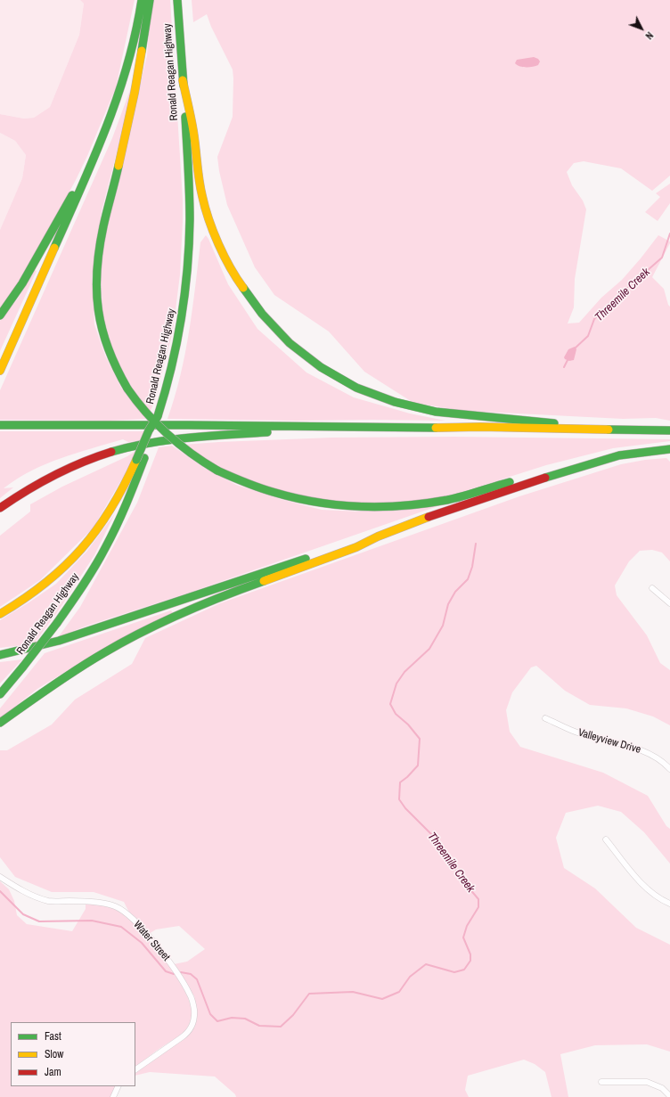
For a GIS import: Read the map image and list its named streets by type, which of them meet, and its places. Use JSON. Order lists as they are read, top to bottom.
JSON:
{
  "streets": {
    "highway": ["Ronald Reagan Highway"],
    "street": ["Valleyview Drive", "Water Street"]
  },
  "water": ["Threemile Creek"],
  "legend": ["Fast", "Slow", "Jam"],
  "north": "bottom right"
}
